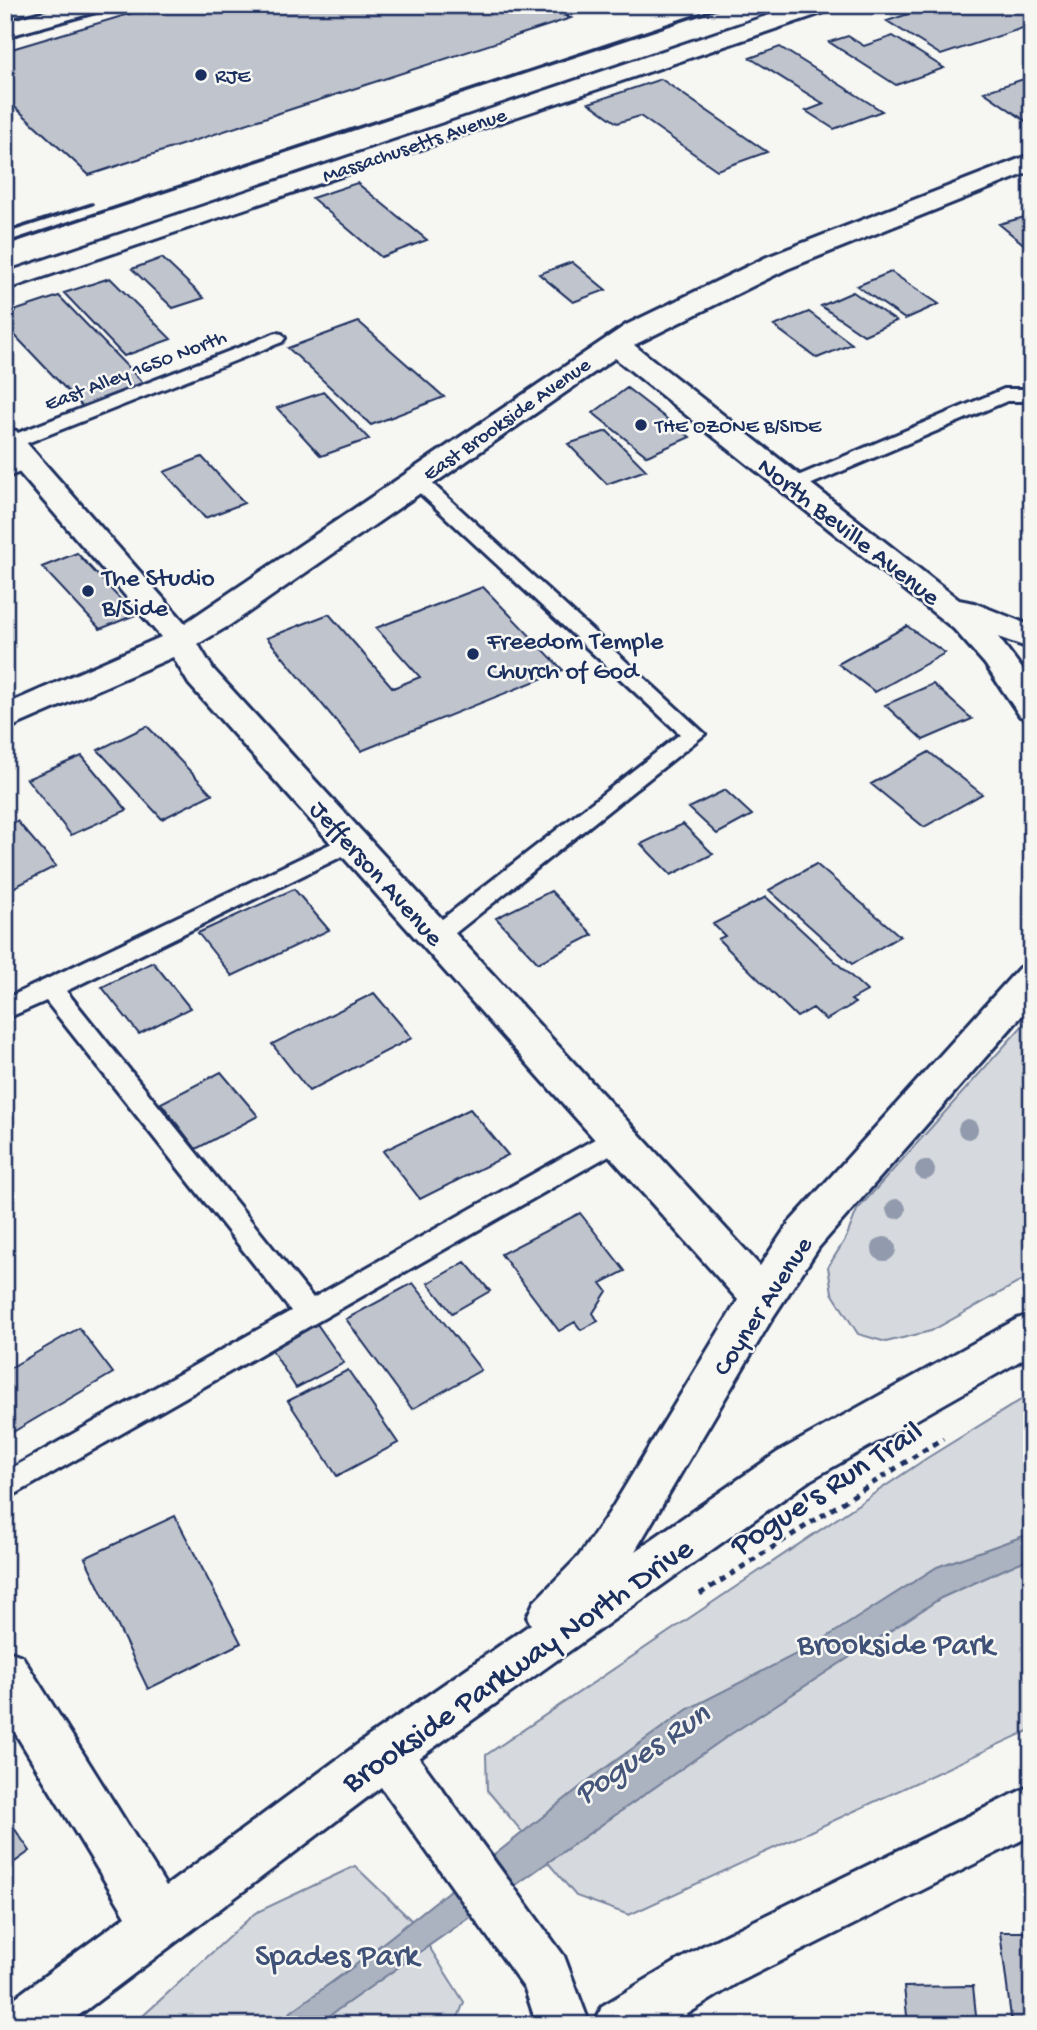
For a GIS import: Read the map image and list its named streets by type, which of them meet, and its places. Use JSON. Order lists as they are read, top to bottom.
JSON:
{
  "streets": {
    "street": [
      "Massachusetts Avenue",
      "East Brookside Avenue",
      "North Beville Avenue",
      "Jefferson Avenue",
      "Coyner Avenue",
      "Brookside Parkway North Drive"
    ],
    "lane": ["East Alley 1650 North"],
    "path": ["Pogue's Run Trail"]
  },
  "crossings": [
    ["East Alley 1650 North", "Jefferson Avenue"],
    ["East Brookside Avenue", "North Beville Avenue"],
    ["East Brookside Avenue", "Jefferson Avenue"],
    ["Jefferson Avenue", "Coyner Avenue"],
    ["Coyner Avenue", "Brookside Parkway North Drive"]
  ],
  "water": ["Pogues Run"],
  "parks": ["Brookside Park", "Spades Park"],
  "places": [
    "RJE",
    "THE OZONE B/SIDE",
    "The Studio B/Side",
    "Freedom Temple Church of God"
  ]
}
